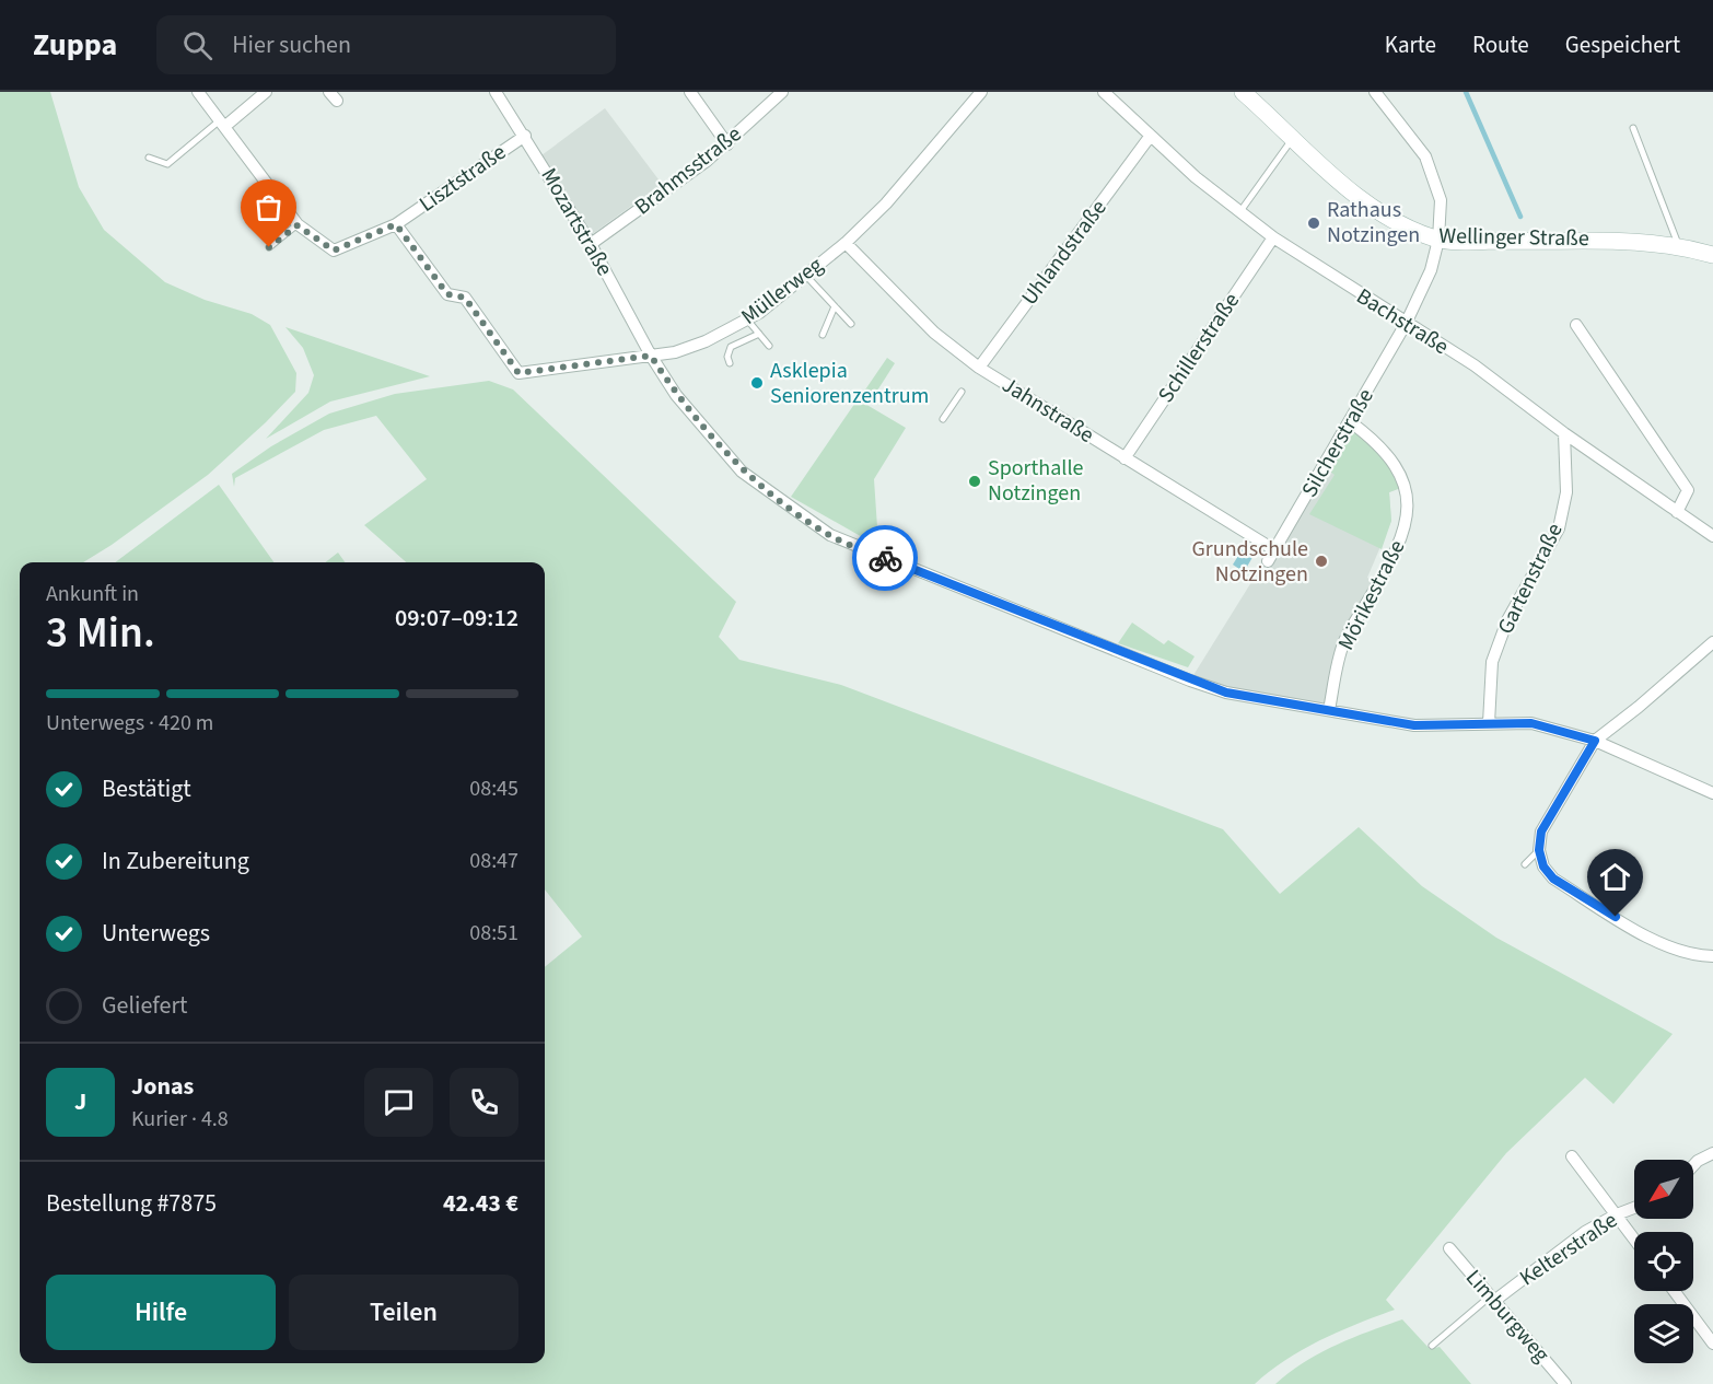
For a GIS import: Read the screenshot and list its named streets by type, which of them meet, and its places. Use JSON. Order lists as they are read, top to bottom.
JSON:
{
  "streets": {
    "street": [
      "Brahmsstraße",
      "Lisztstraße",
      "Mozartstraße",
      "Wellinger Straße",
      "Uhlandstraße",
      "Müllerweg",
      "Bachstraße",
      "Schillerstraße",
      "Jahnstraße",
      "Silcherstraße",
      "Gartenstraße",
      "Mörikestraße",
      "Kelterstraße",
      "Limburgweg"
    ]
  },
  "crossings": [
    ["Brahmsstraße", "Mozartstraße"],
    ["Lisztstraße", "Mozartstraße"],
    ["Lisztstraße", "Müllerweg"],
    ["Mozartstraße", "Müllerweg"],
    ["Mozartstraße", "Gartenstraße"],
    ["Mozartstraße", "Mörikestraße"],
    ["Wellinger Straße", "Silcherstraße"],
    ["Uhlandstraße", "Bachstraße"],
    ["Uhlandstraße", "Jahnstraße"],
    ["Müllerweg", "Jahnstraße"],
    ["Bachstraße", "Schillerstraße"],
    ["Bachstraße", "Silcherstraße"],
    ["Bachstraße", "Gartenstraße"],
    ["Schillerstraße", "Jahnstraße"],
    ["Jahnstraße", "Silcherstraße"],
    ["Silcherstraße", "Mörikestraße"],
    ["Kelterstraße", "Limburgweg"]
  ],
  "places": [
    "Rathaus Notzingen",
    "Asklepia Seniorenzentrum",
    "Sporthalle Notzingen",
    "Grundschule Notzingen"
  ],
  "north": "bottom left",
  "page": {
    "header": "Zuppa",
    "search": "Hier suchen",
    "nav": ["Karte", "Route", "Gespeichert"],
    "heading": ["3 Min.", "Ankunft in", "09:07–09:12"],
    "panel": [
      "Jonas",
      "Kurier · 4.8",
      "Bestellung #7875",
      "42.43 €"
    ],
    "bar": "Unterwegs · 420 m",
    "list": [
      ["Bestätigt", "08:45"],
      ["In Zubereitung", "08:47"],
      ["Unterwegs", "08:51"],
      "Geliefert"
    ],
    "round": "J",
    "buttons": ["Hilfe", "Teilen"]
  }
}
